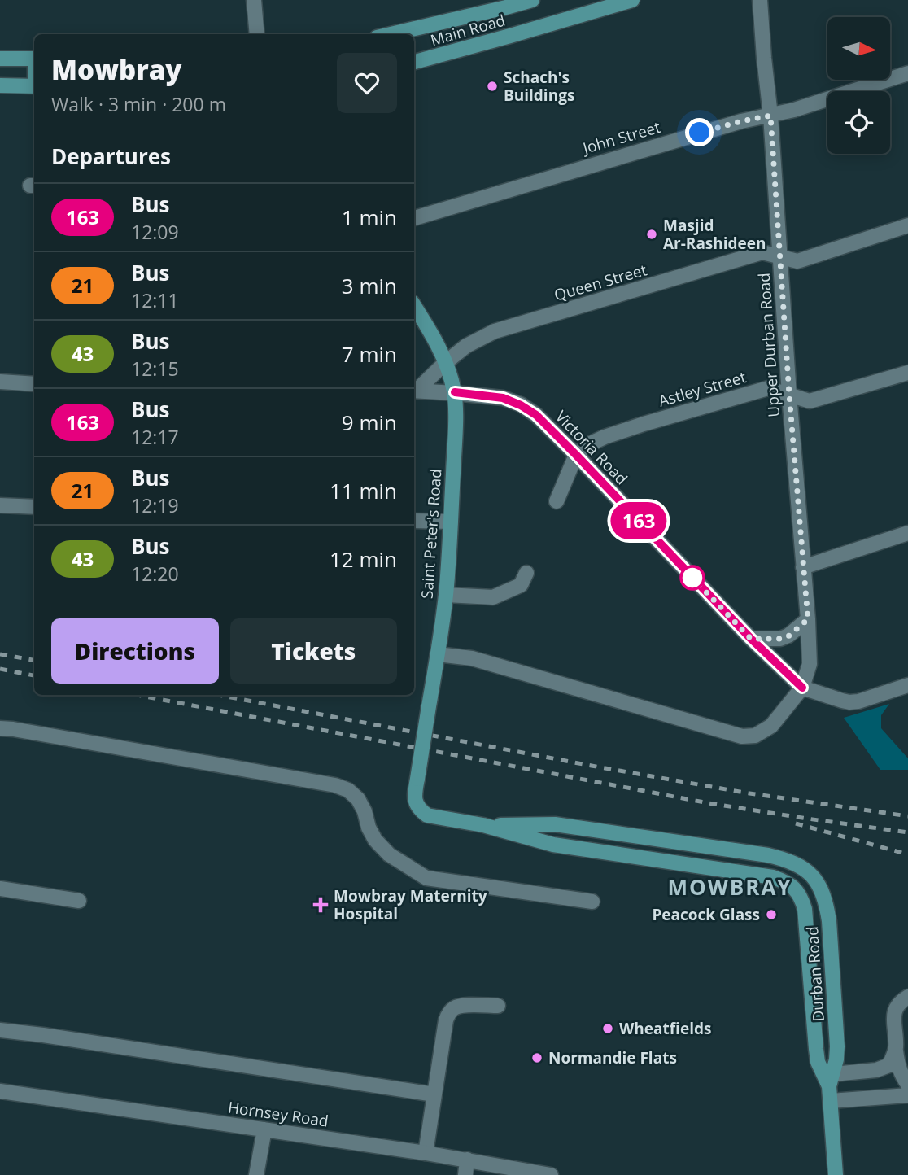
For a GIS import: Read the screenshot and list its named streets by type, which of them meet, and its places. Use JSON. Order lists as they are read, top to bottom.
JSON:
{
  "streets": {
    "main road": ["Main Road", "Saint Peter's Road", "Durban Road"],
    "street": [
      "John Street",
      "Queen Street",
      "Upper Durban Road",
      "Astley Street",
      "Victoria Road",
      "Hornsey Road"
    ]
  },
  "crossings": [
    ["John Street", "Upper Durban Road"],
    ["Queen Street", "Upper Durban Road"],
    ["Queen Street", "Victoria Road"],
    ["Queen Street", "Saint Peter's Road"],
    ["Upper Durban Road", "Astley Street"],
    ["Upper Durban Road", "Victoria Road"],
    ["Astley Street", "Victoria Road"],
    ["Victoria Road", "Saint Peter's Road"],
    ["Saint Peter's Road", "Durban Road"]
  ],
  "districts": ["MOWBRAY"],
  "places": {
    "other": [
      "Schach's Buildings",
      "Masjid Ar-Rashideen",
      "Peacock Glass",
      "Wheatfields",
      "Normandie Flats"
    ],
    "health": ["Mowbray Maternity Hospital"]
  },
  "lines": ["bus line 163"],
  "north": "right",
  "page": {
    "on_map": "163",
    "heading": [
      ["Mowbray", "Walk · 3 min · 200 m"],
      "Departures"
    ],
    "list": [
      {
        "mark": "163",
        "name": "Bus",
        "note": "12:09",
        "value": "1 min"
      },
      {
        "mark": "21",
        "name": "Bus",
        "note": "12:11",
        "value": "3 min"
      },
      {
        "mark": "43",
        "name": "Bus",
        "note": "12:15",
        "value": "7 min"
      },
      {
        "mark": "163",
        "name": "Bus",
        "note": "12:17",
        "value": "9 min"
      },
      {
        "mark": "21",
        "name": "Bus",
        "note": "12:19",
        "value": "11 min"
      },
      {
        "mark": "43",
        "name": "Bus",
        "note": "12:20",
        "value": "12 min"
      }
    ],
    "buttons": ["Directions", "Tickets"]
  }
}
